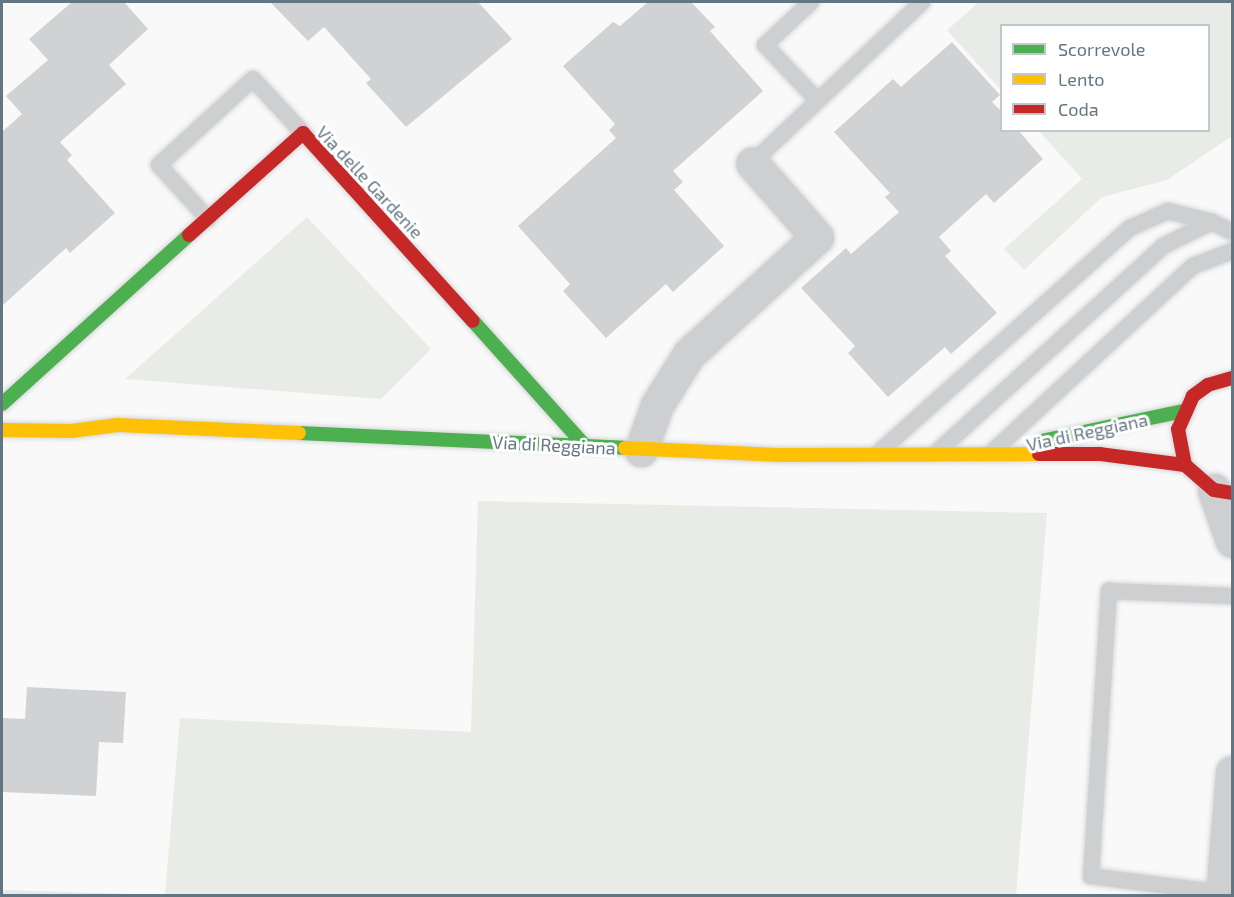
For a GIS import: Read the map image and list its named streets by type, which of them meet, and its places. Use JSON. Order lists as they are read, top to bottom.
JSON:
{
  "streets": {
    "street": ["Via delle Gardenie", "Via di Reggiana"]
  },
  "crossings": [
    ["Via delle Gardenie", "Via di Reggiana"]
  ],
  "legend": ["Scorrevole", "Lento", "Coda"]
}
